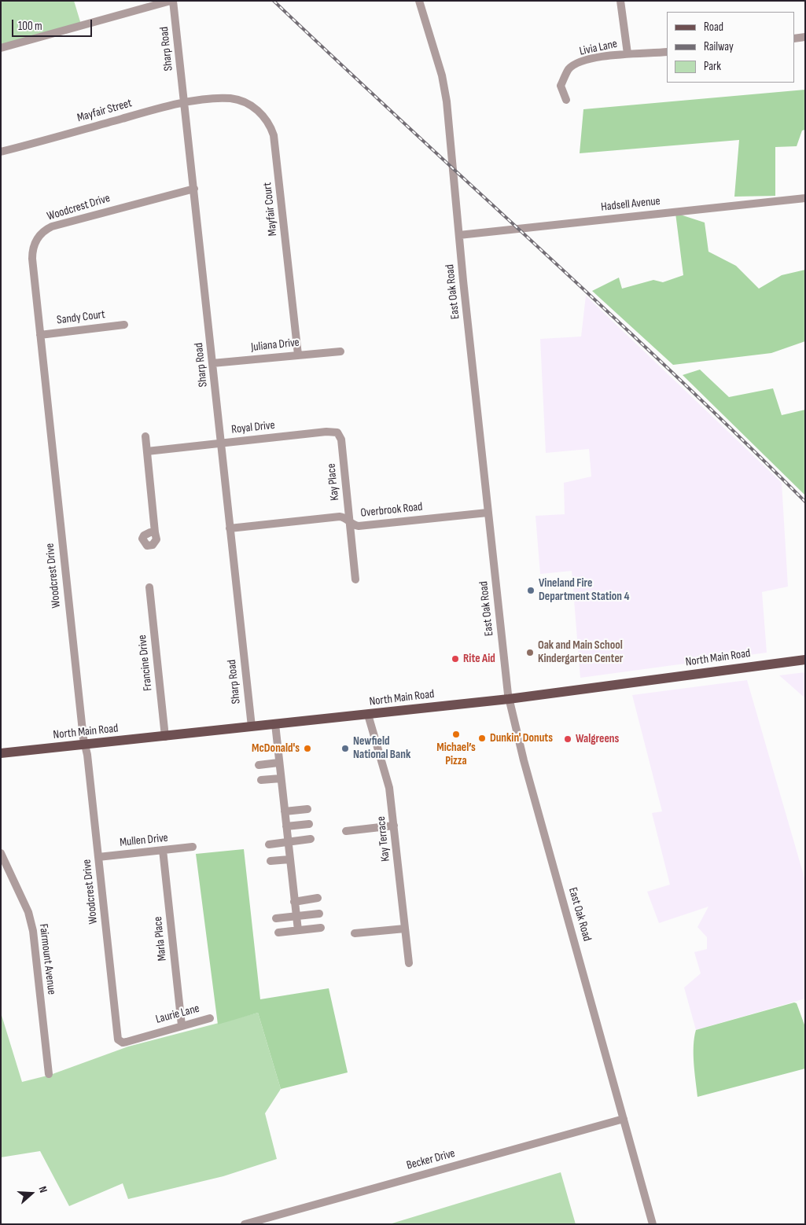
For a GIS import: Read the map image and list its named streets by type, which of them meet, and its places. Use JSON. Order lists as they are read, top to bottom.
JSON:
{
  "streets": {
    "main road": ["North Main Road"],
    "street": [
      "Livia Lane",
      "Sharp Road",
      "Mayfair Street",
      "Hadsell Avenue",
      "Woodcrest Drive",
      "Mayfair Court",
      "East Oak Road",
      "Sandy Court",
      "Juliana Drive",
      "Royal Drive",
      "Kay Place",
      "Overbrook Road",
      "Francine Drive",
      "Kay Terrace",
      "Mullen Drive",
      "Marla Place",
      "Fairmount Avenue",
      "Laurie Lane",
      "Becker Drive"
    ]
  },
  "crossings": [
    ["Sharp Road", "Mayfair Street"],
    ["Sharp Road", "Woodcrest Drive"],
    ["Sharp Road", "Juliana Drive"],
    ["Sharp Road", "Royal Drive"],
    ["Sharp Road", "Overbrook Road"],
    ["Sharp Road", "North Main Road"],
    ["Mayfair Street", "Mayfair Court"],
    ["Hadsell Avenue", "East Oak Road"],
    ["Woodcrest Drive", "Sandy Court"],
    ["Woodcrest Drive", "North Main Road"],
    ["Woodcrest Drive", "Mullen Drive"],
    ["Woodcrest Drive", "Laurie Lane"],
    ["Mayfair Court", "Juliana Drive"],
    ["East Oak Road", "Overbrook Road"],
    ["East Oak Road", "North Main Road"],
    ["East Oak Road", "Becker Drive"],
    ["Royal Drive", "Kay Place"],
    ["Kay Place", "Overbrook Road"],
    ["North Main Road", "Francine Drive"],
    ["North Main Road", "Kay Terrace"],
    ["Mullen Drive", "Marla Place"],
    ["Marla Place", "Laurie Lane"]
  ],
  "places": [
    "Vineland Fire Department Station 4",
    "Oak and Main School Kindergarten Center",
    "Rite Aid",
    "Michael’s Pizza",
    "Dunkin' Donuts",
    "Walgreens",
    "McDonald's",
    "Newfield National Bank"
  ],
  "legend": ["Road", "Railway", "Park"],
  "scale_bar": "100 m",
  "north": "right"
}
